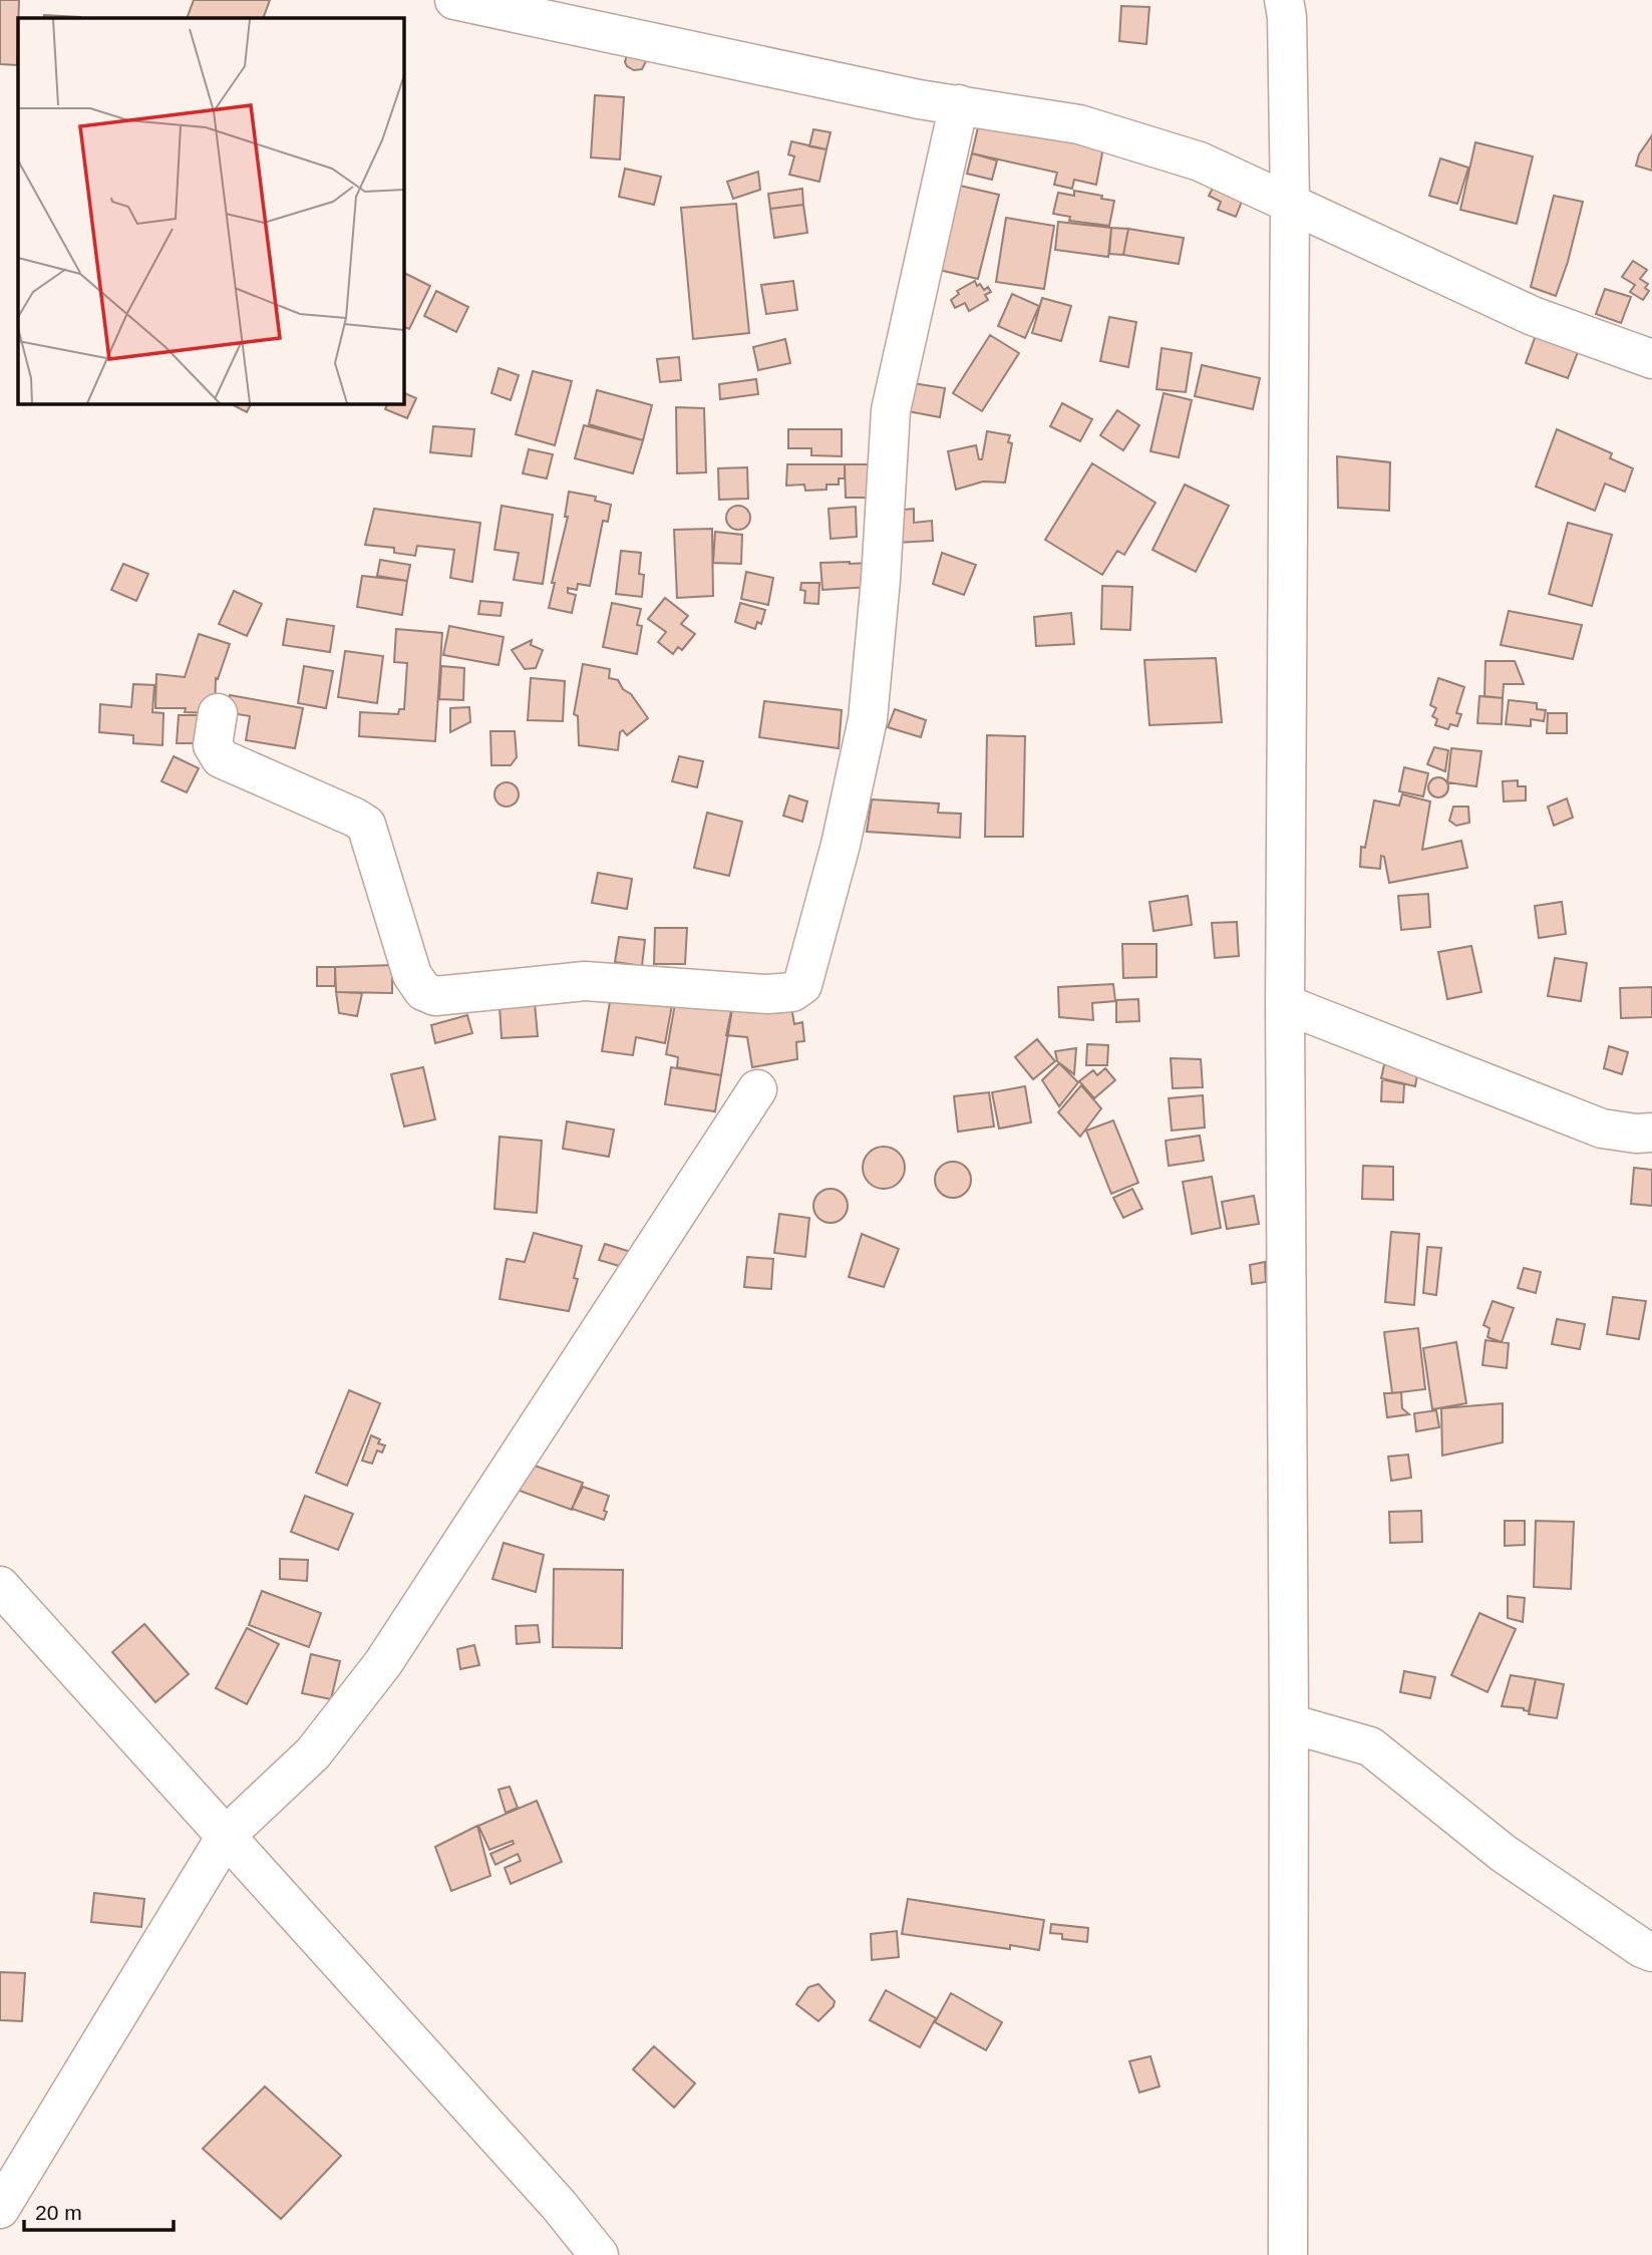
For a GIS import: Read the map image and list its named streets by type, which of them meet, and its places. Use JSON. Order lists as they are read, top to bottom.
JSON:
{
  "scale_bar": "20 m"
}
